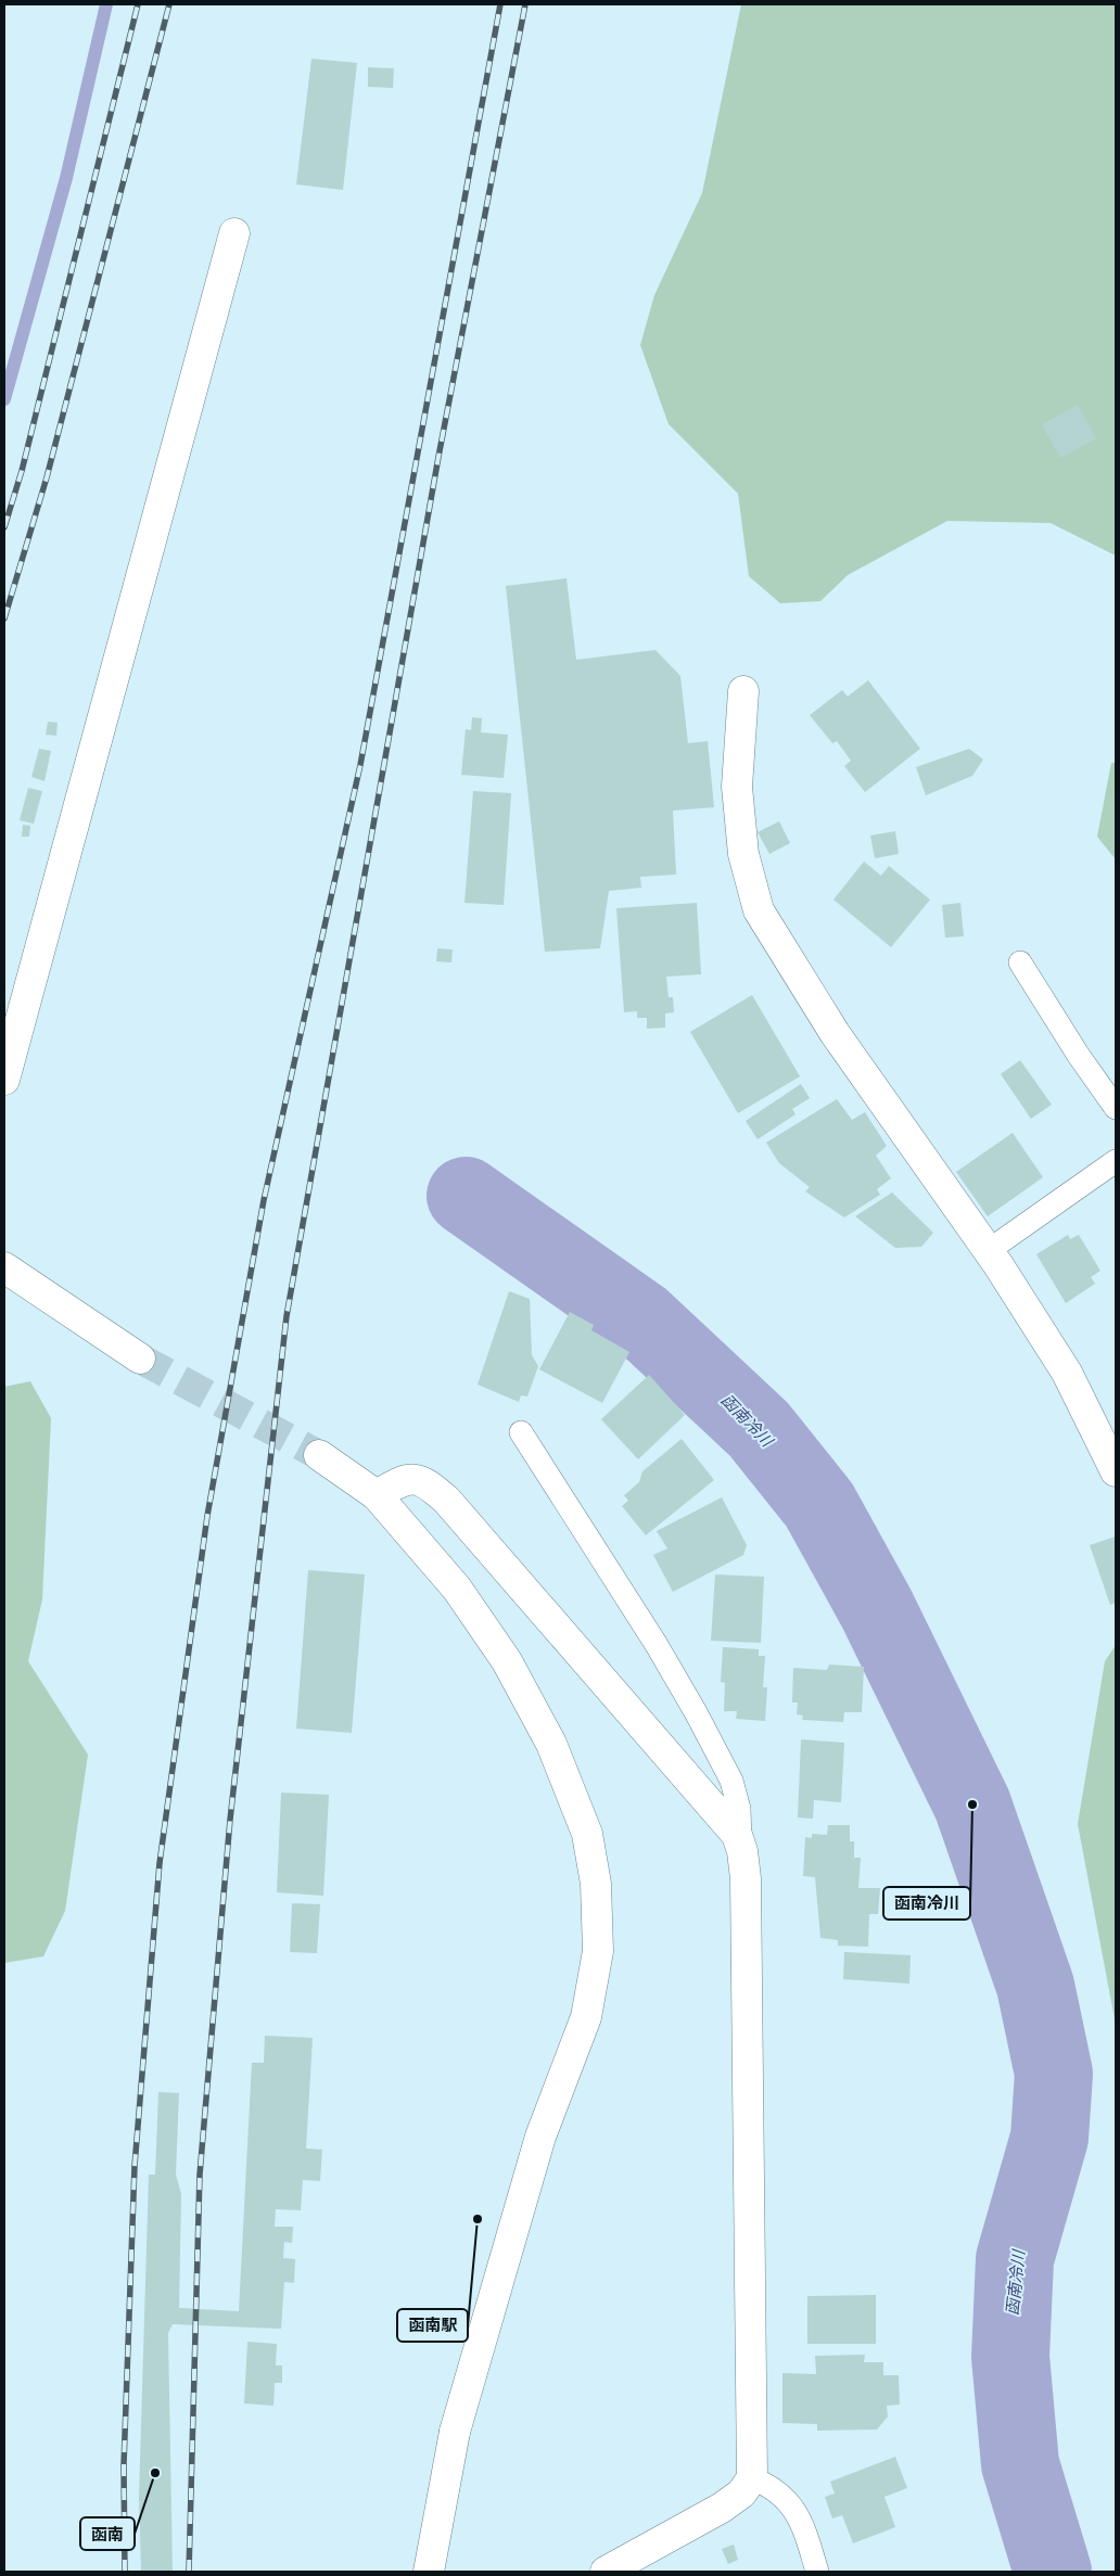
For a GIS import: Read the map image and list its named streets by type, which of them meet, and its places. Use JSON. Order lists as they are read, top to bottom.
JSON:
{
  "water": ["函南冷川"],
  "places": ["函南冷川", "函南駅", "函南"]
}
